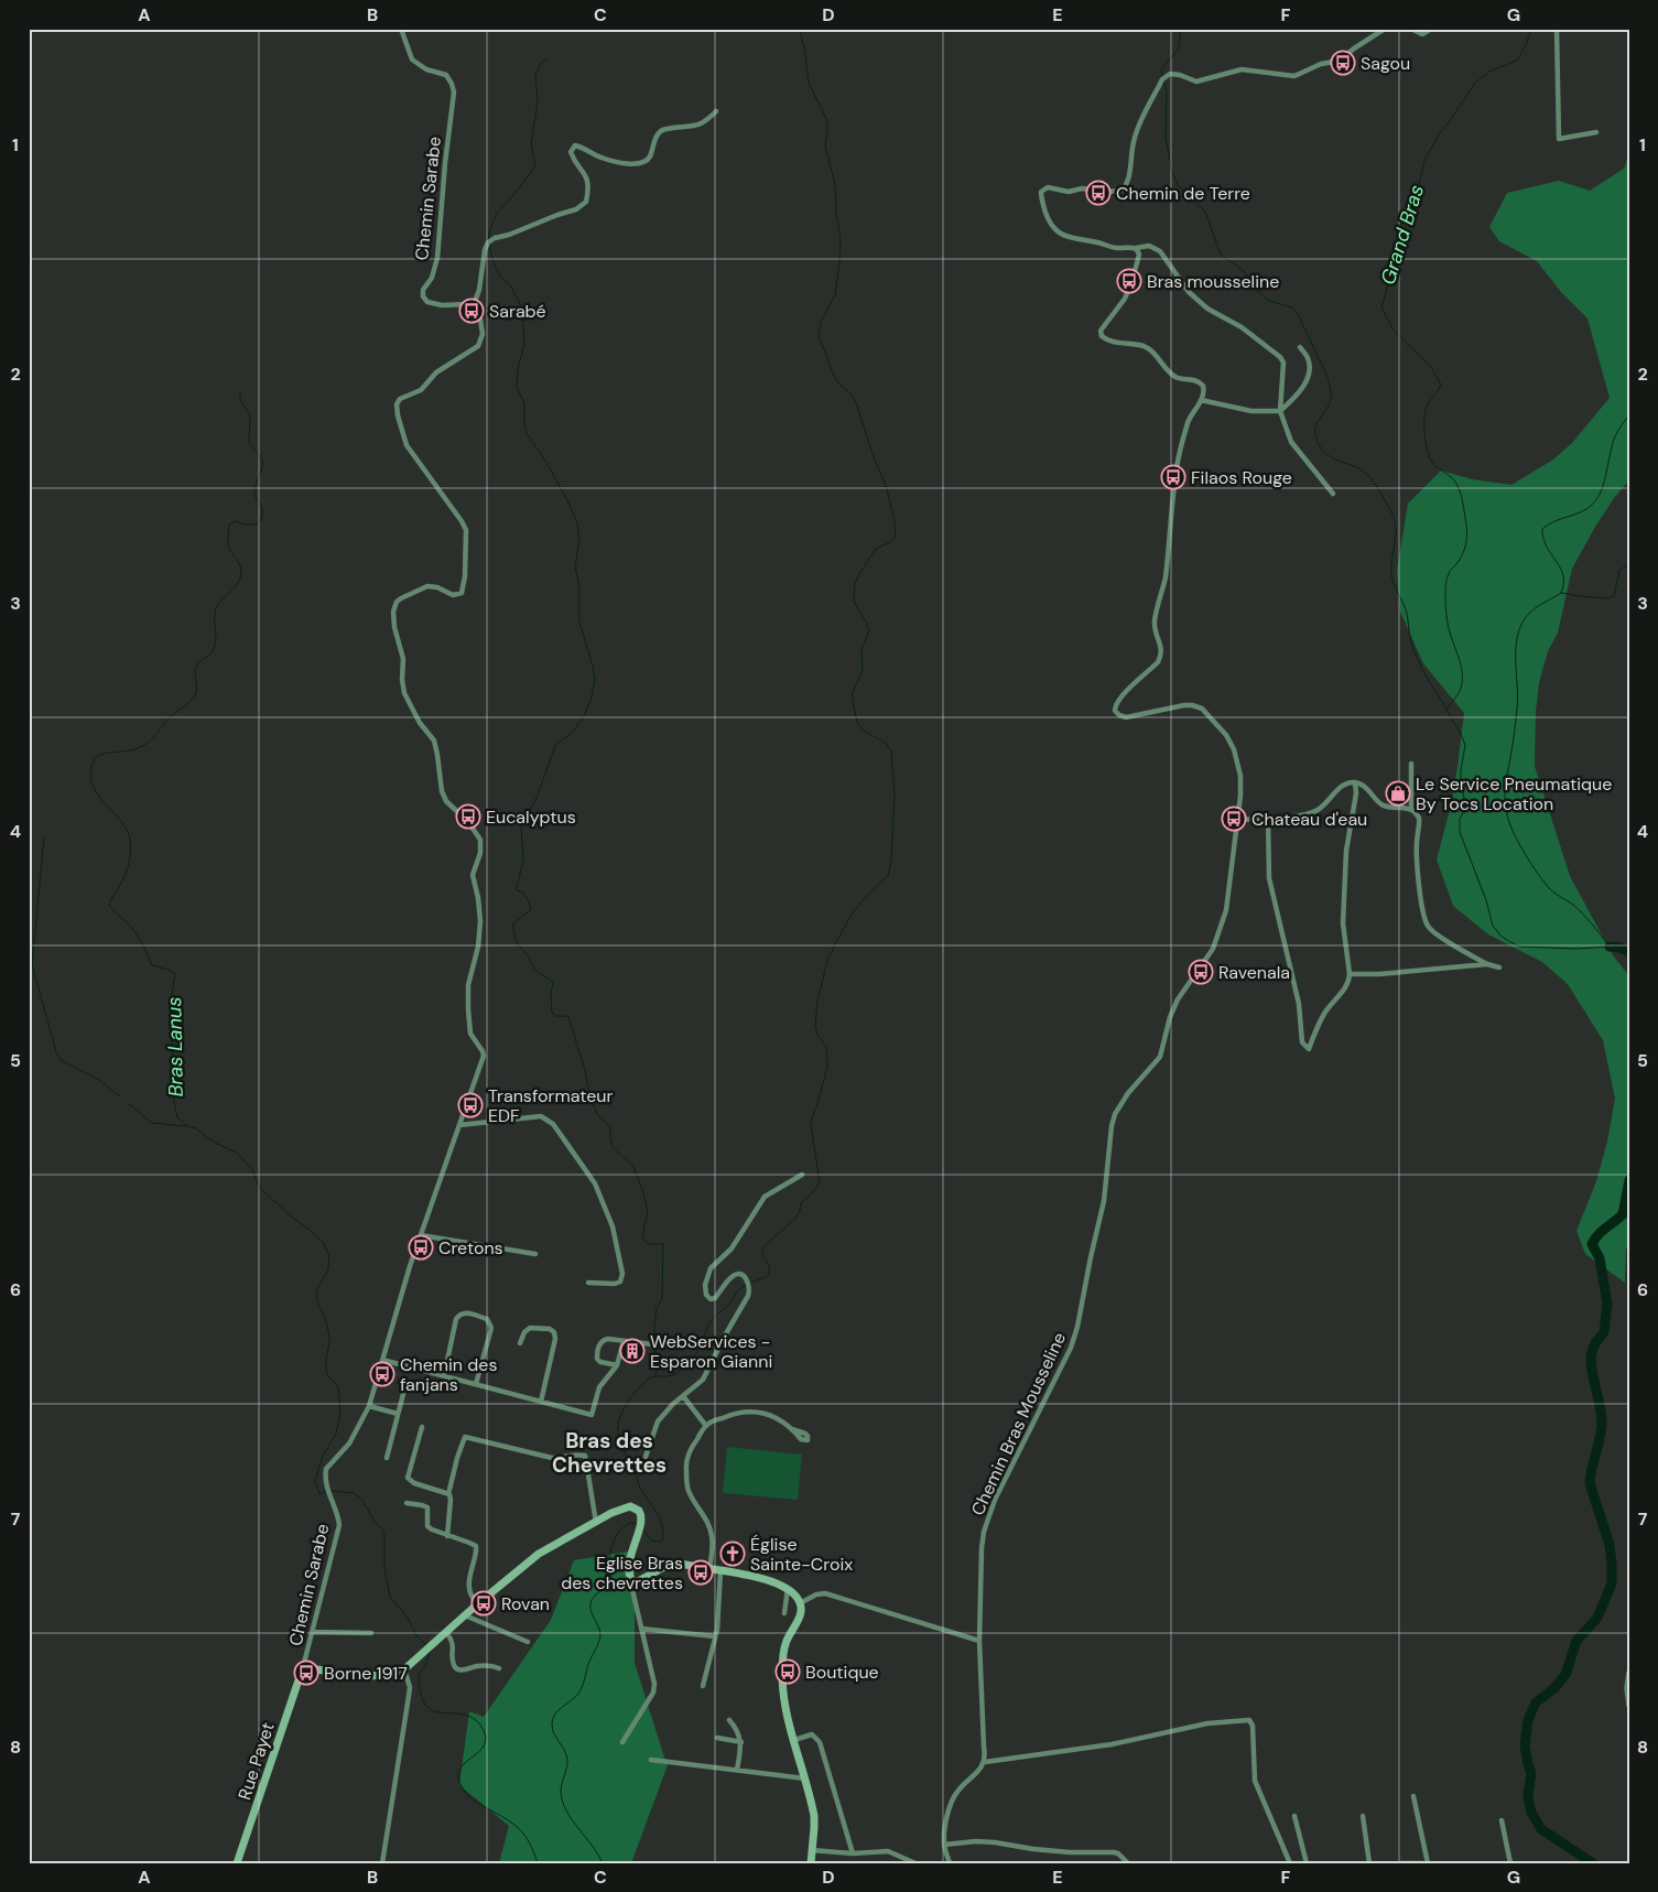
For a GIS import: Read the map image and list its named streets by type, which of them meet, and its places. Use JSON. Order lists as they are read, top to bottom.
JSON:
{
  "streets": {
    "main road": ["Rue Payet"],
    "street": ["Chemin Sarabe", "Chemin Bras Mousseline"]
  },
  "crossings": [
    ["Chemin Sarabe", "Rue Payet"]
  ],
  "districts": ["Bras des Chevrettes"],
  "water": ["Grand Bras", "Bras Lanus"],
  "places": {
    "bus stop": [
      "Sagou",
      "Chemin de Terre",
      "Bras mousseline",
      "Sarabé",
      "Filaos Rouge",
      "Eucalyptus",
      "Chateau d'eau",
      "Ravenala",
      "Transformateur EDF",
      "Cretons",
      "Chemin des fanjans",
      "Eglise Bras des chevrettes",
      "Rovan",
      "Boutique",
      "Borne 1917"
    ],
    "shop": ["Le Service Pneumatique By Tocs Location"],
    "building": ["WebServices - Esparon Gianni"],
    "church": ["Église Sainte-Croix"]
  },
  "grid": {
    "columns": [
      "A",
      "B",
      "C",
      "D",
      "E",
      "F",
      "G"
    ],
    "rows": [
      "1",
      "2",
      "3",
      "4",
      "5",
      "6",
      "7",
      "8"
    ]
  }
}
